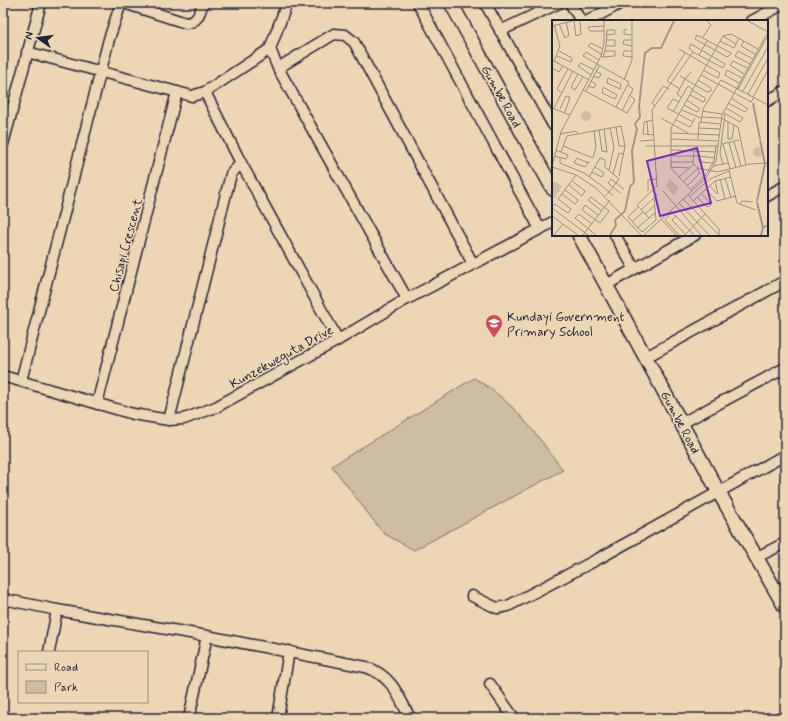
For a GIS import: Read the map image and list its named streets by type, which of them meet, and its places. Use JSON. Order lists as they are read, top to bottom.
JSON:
{
  "streets": {
    "street": ["Gumbe Road", "Chisapi Crescent", "Kunzekweguta Drive"]
  },
  "crossings": [
    ["Chisapi Crescent", "Kunzekweguta Drive"]
  ],
  "places": {
    "school or university": ["Kundayi Government Primary School"]
  },
  "legend": ["Road", "Park"],
  "north": "left"
}
